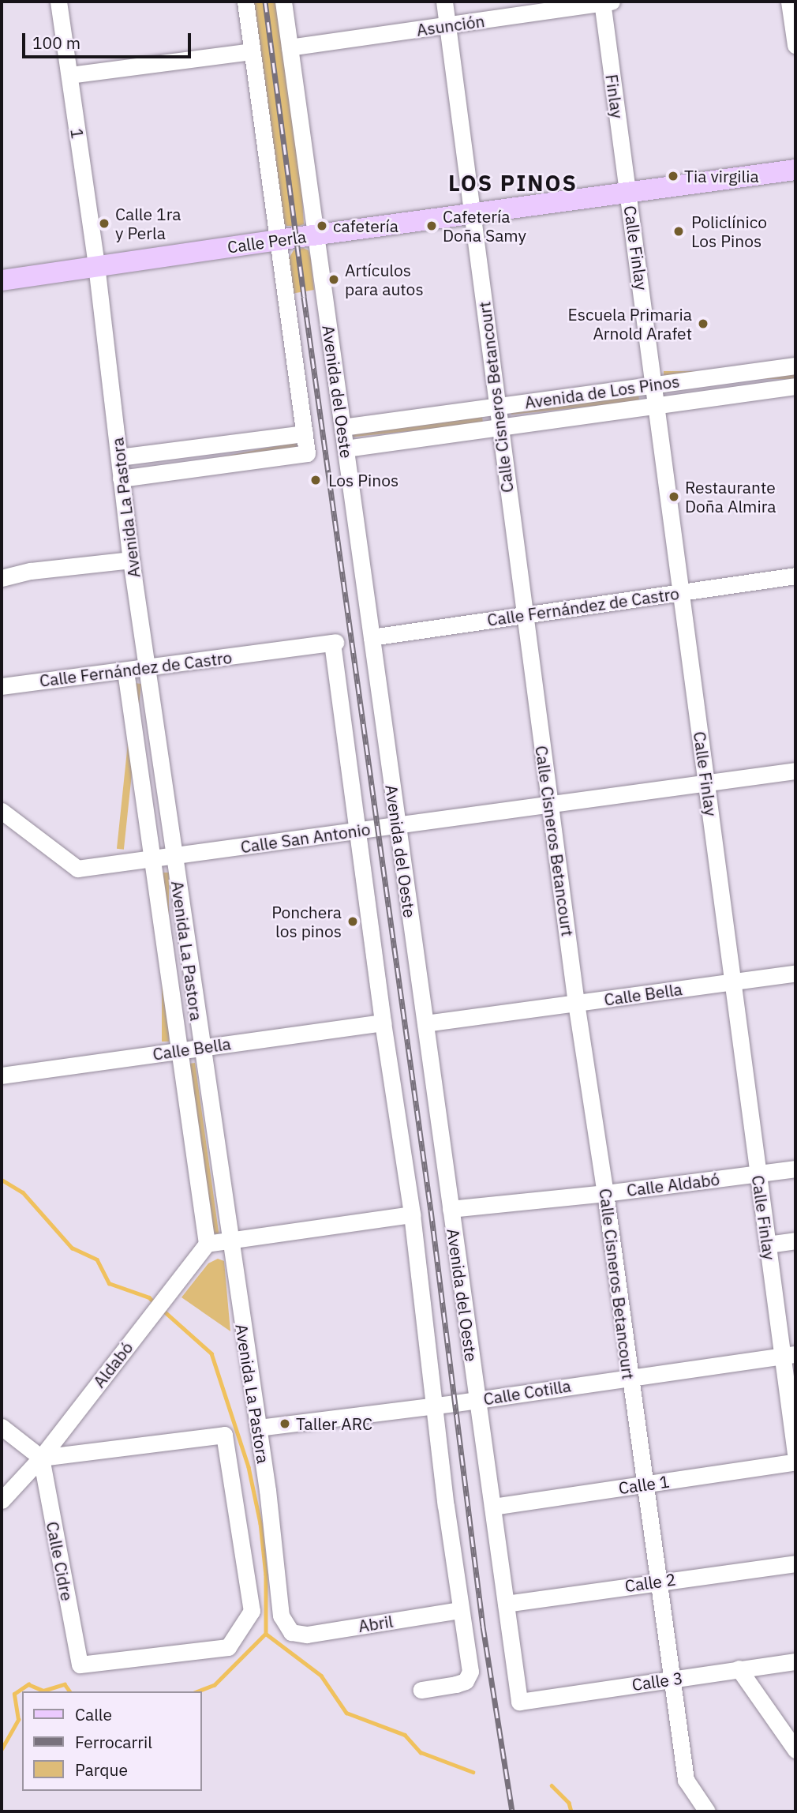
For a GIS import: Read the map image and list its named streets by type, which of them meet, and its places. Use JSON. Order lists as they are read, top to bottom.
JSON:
{
  "streets": {
    "main road": ["Calle Perla"],
    "street": [
      "Asunción",
      "Finlay",
      "1",
      "Calle Finlay",
      "Avenida del Oeste",
      "Avenida de Los Pinos",
      "Calle Cisneros Betancourt",
      "Avenida La Pastora",
      "Calle Fernández de Castro",
      "Calle San Antonio",
      "Calle Bella",
      "Calle Aldabó",
      "Aldabó",
      "Calle Cotilla",
      "Calle 1",
      "Calle Cidre",
      "Calle 2",
      "Abril",
      "Calle 3"
    ]
  },
  "crossings": [
    ["Asunción", "Finlay"],
    ["Asunción", "Avenida del Oeste"],
    ["Asunción", "Calle Cisneros Betancourt"],
    ["Finlay", "Calle Perla"],
    ["Finlay", "Calle Finlay"],
    ["1", "Calle Perla"],
    ["1", "Avenida La Pastora"],
    ["Calle Perla", "Calle Finlay"],
    ["Calle Perla", "Avenida del Oeste"],
    ["Calle Perla", "Calle Cisneros Betancourt"],
    ["Calle Perla", "Avenida La Pastora"],
    ["Calle Finlay", "Avenida de Los Pinos"],
    ["Calle Finlay", "Calle Fernández de Castro"],
    ["Calle Finlay", "Calle San Antonio"],
    ["Calle Finlay", "Calle Bella"],
    ["Calle Finlay", "Calle Aldabó"],
    ["Calle Finlay", "Calle Cotilla"],
    ["Avenida del Oeste", "Avenida de Los Pinos"],
    ["Avenida del Oeste", "Calle Fernández de Castro"],
    ["Avenida del Oeste", "Calle San Antonio"],
    ["Avenida del Oeste", "Calle Bella"],
    ["Avenida del Oeste", "Calle Aldabó"],
    ["Avenida del Oeste", "Calle Cotilla"],
    ["Avenida del Oeste", "Calle 1"],
    ["Avenida del Oeste", "Calle 2"],
    ["Avenida del Oeste", "Calle 3"],
    ["Avenida de Los Pinos", "Calle Cisneros Betancourt"],
    ["Calle Cisneros Betancourt", "Calle Fernández de Castro"],
    ["Calle Cisneros Betancourt", "Calle San Antonio"],
    ["Calle Cisneros Betancourt", "Calle Bella"],
    ["Calle Cisneros Betancourt", "Calle Aldabó"],
    ["Calle Cisneros Betancourt", "Calle Cotilla"],
    ["Calle Cisneros Betancourt", "Calle 1"],
    ["Calle Cisneros Betancourt", "Calle 2"],
    ["Calle Cisneros Betancourt", "Calle 3"],
    ["Avenida La Pastora", "Calle Fernández de Castro"],
    ["Avenida La Pastora", "Calle San Antonio"],
    ["Avenida La Pastora", "Calle Bella"],
    ["Avenida La Pastora", "Aldabó"],
    ["Avenida La Pastora", "Calle Cotilla"],
    ["Avenida La Pastora", "Calle Cidre"],
    ["Avenida La Pastora", "Abril"],
    ["Calle Fernández de Castro", "Calle San Antonio"],
    ["Aldabó", "Calle Cidre"]
  ],
  "districts": ["LOS PINOS"],
  "places": [
    "Tia virgilia",
    "Calle 1ra y Perla",
    "cafetería",
    "Cafetería Doña Samy",
    "Policlínico Los Pinos",
    "Artículos para autos",
    "Escuela Primaria Arnold Arafet",
    "Los Pinos",
    "Restaurante Doña Almira",
    "Ponchera los pinos",
    "Taller ARC"
  ],
  "legend": ["Calle", "Ferrocarril", "Parque"],
  "scale_bar": "100 m"
}
